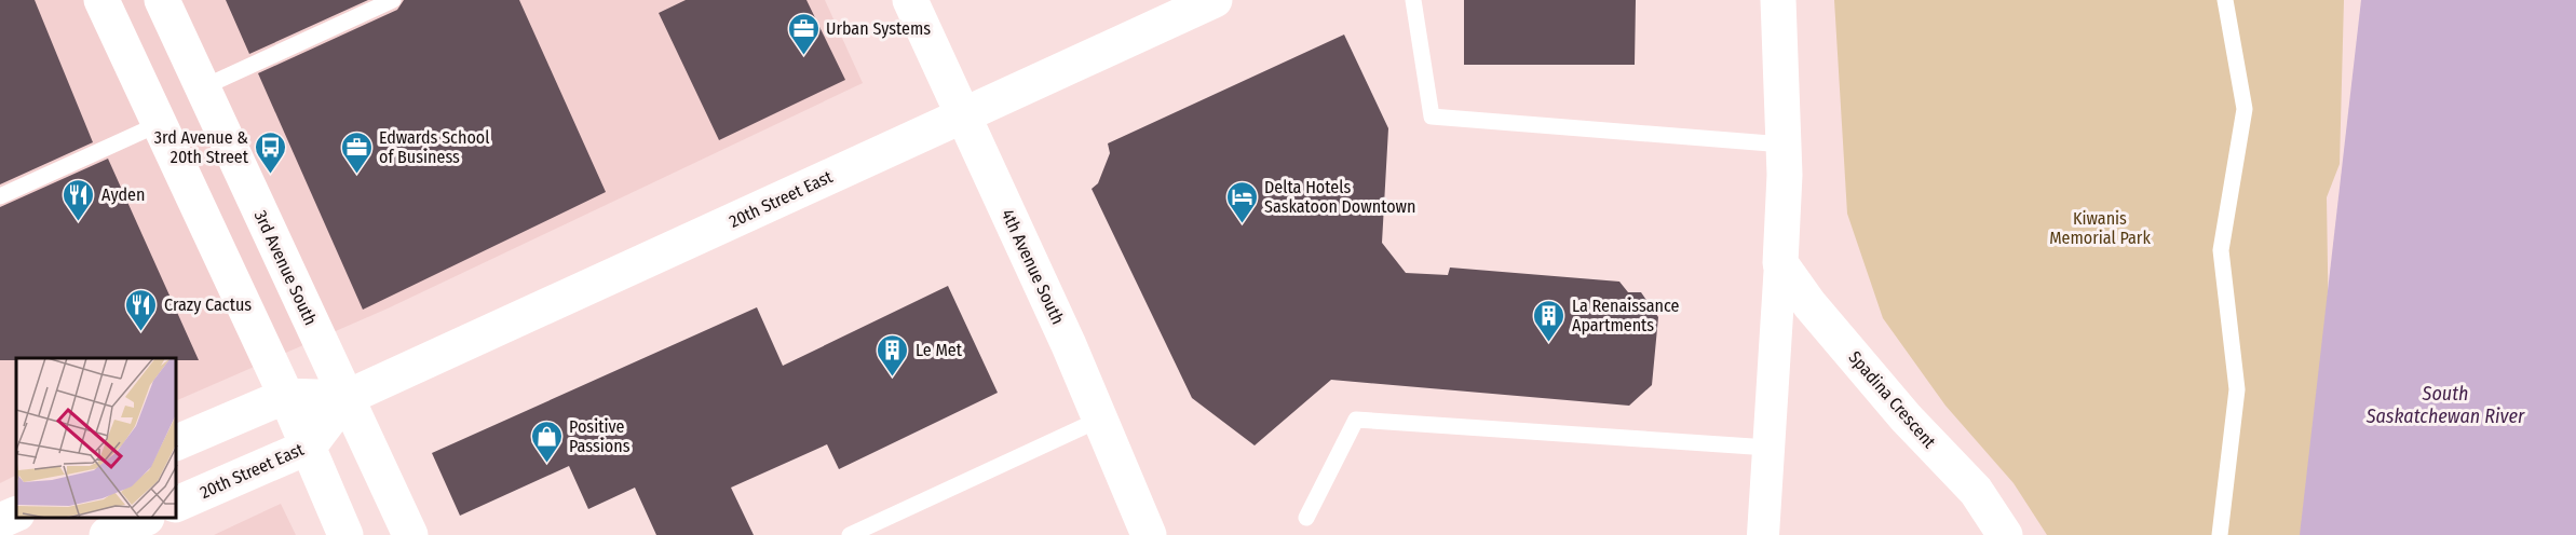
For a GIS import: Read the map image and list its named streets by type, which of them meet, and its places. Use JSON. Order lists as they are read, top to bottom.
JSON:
{
  "streets": {
    "main road": [
      "20th Street East",
      "4th Avenue South",
      "3rd Avenue South",
      "Spadina Crescent"
    ]
  },
  "crossings": [
    ["20th Street East", "4th Avenue South"],
    ["20th Street East", "3rd Avenue South"]
  ],
  "water": ["South Saskatchewan River"],
  "parks": ["Kiwanis Memorial Park"],
  "places": {
    "office": ["Urban Systems", "Edwards School of Business"],
    "bus stop": ["3rd Avenue & 20th Street"],
    "restaurant": ["Ayden", "Crazy Cactus"],
    "hotel": ["Delta Hotels Saskatoon Downtown"],
    "building": ["La Renaissance Apartments", "Le Met"],
    "shop": ["Positive Passions"]
  }
}
